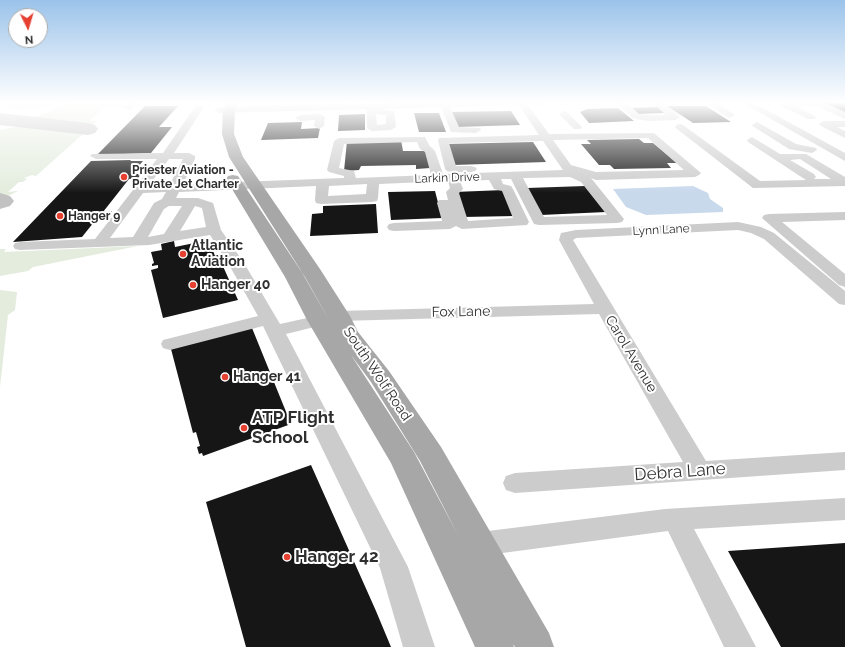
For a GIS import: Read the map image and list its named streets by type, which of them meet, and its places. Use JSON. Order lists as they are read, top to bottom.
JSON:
{
  "streets": {
    "main road": ["South Wolf Road"],
    "street": [
      "Larkin Drive",
      "Lynn Lane",
      "Fox Lane",
      "Carol Avenue",
      "Debra Lane"
    ]
  },
  "crossings": [
    ["Larkin Drive", "South Wolf Road"],
    ["Lynn Lane", "Carol Avenue"],
    ["Fox Lane", "Carol Avenue"],
    ["Fox Lane", "South Wolf Road"],
    ["Carol Avenue", "Debra Lane"]
  ],
  "places": [
    "Priester Aviation - Private Jet Charter",
    "Hanger 9",
    "Atlantic Aviation",
    "Hanger 40",
    "Hanger 41",
    "ATP Flight School",
    "Hanger 42"
  ],
  "north": "bottom"
}
